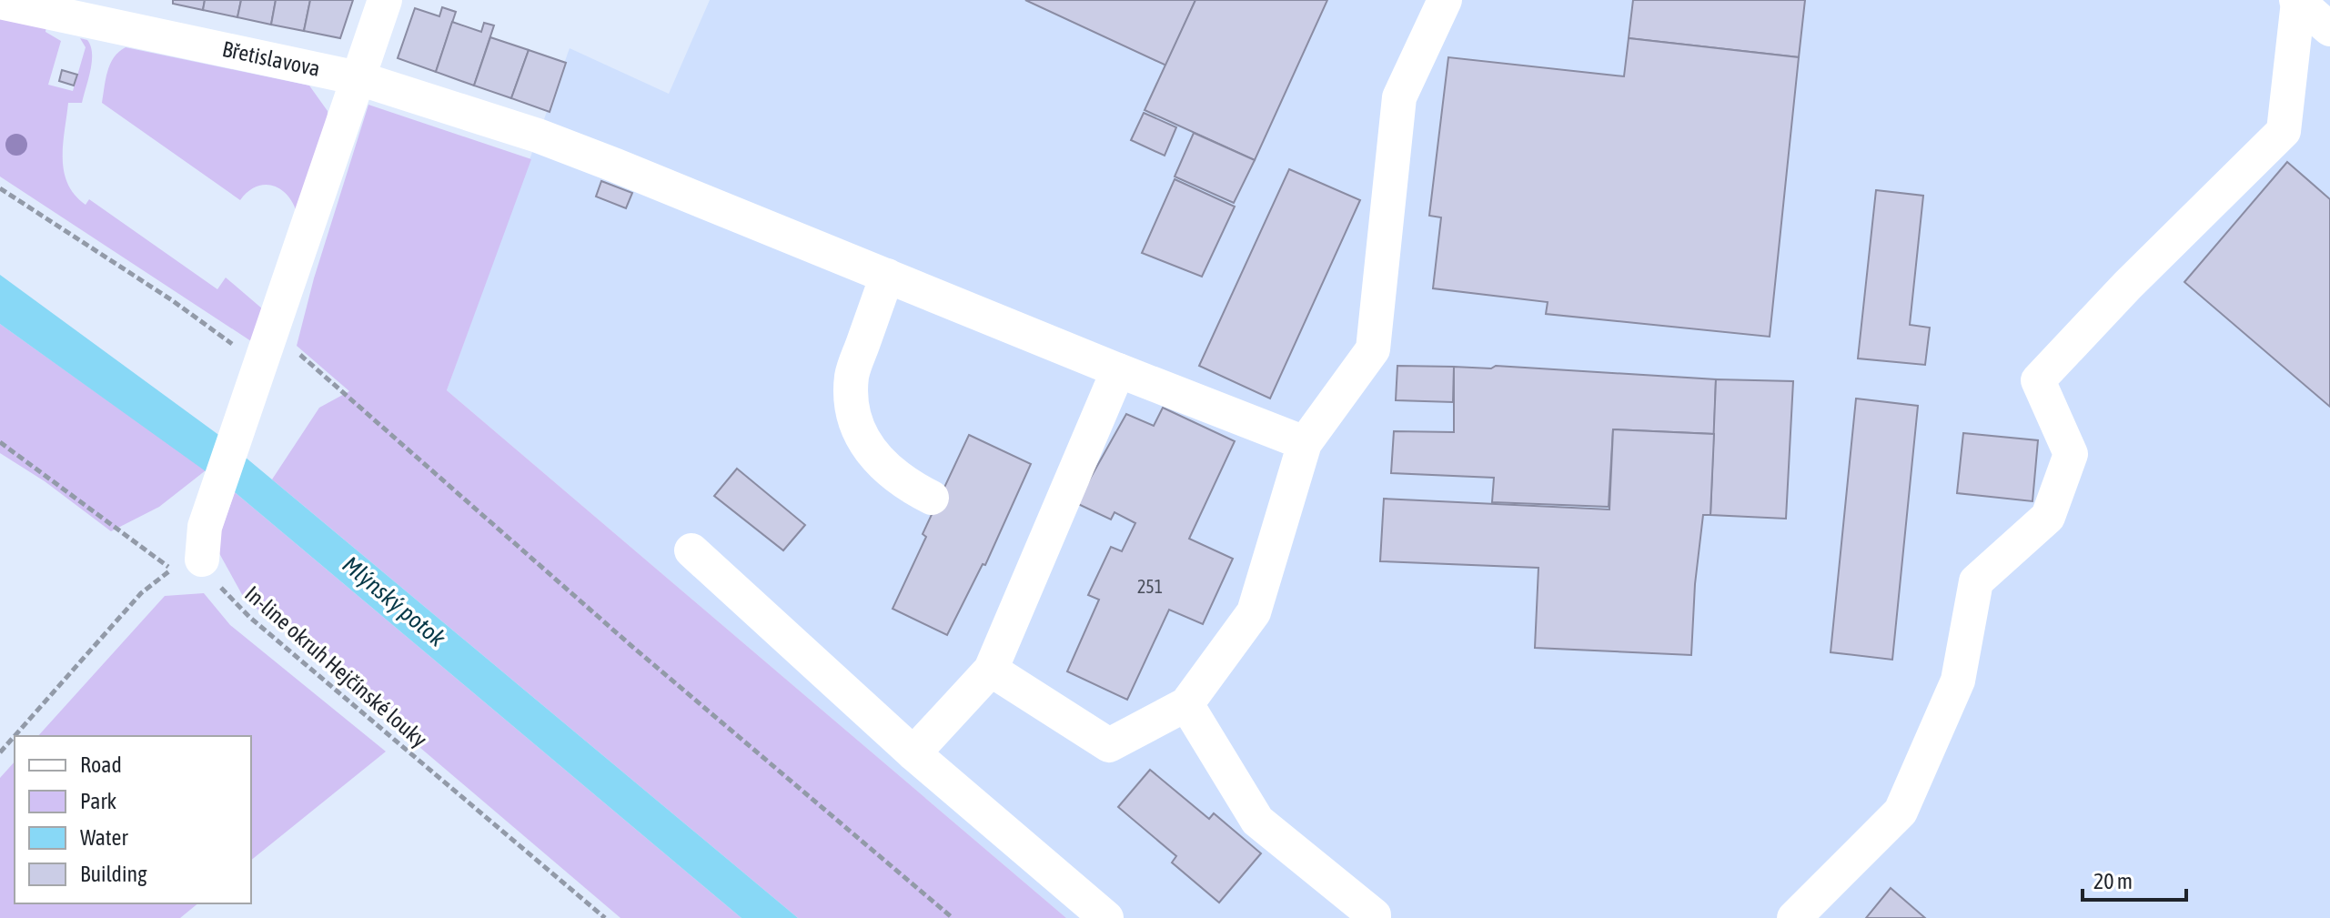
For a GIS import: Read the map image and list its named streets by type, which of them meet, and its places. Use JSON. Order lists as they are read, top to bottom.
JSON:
{
  "streets": {
    "street": ["Břetislavova"],
    "path": ["In-line okruh Hejčínské louky"]
  },
  "water": ["Mlýnský potok"],
  "house_numbers": ["251"],
  "legend": [
    "Road",
    "Park",
    "Water",
    "Building"
  ],
  "scale_bar": "20 m"
}
